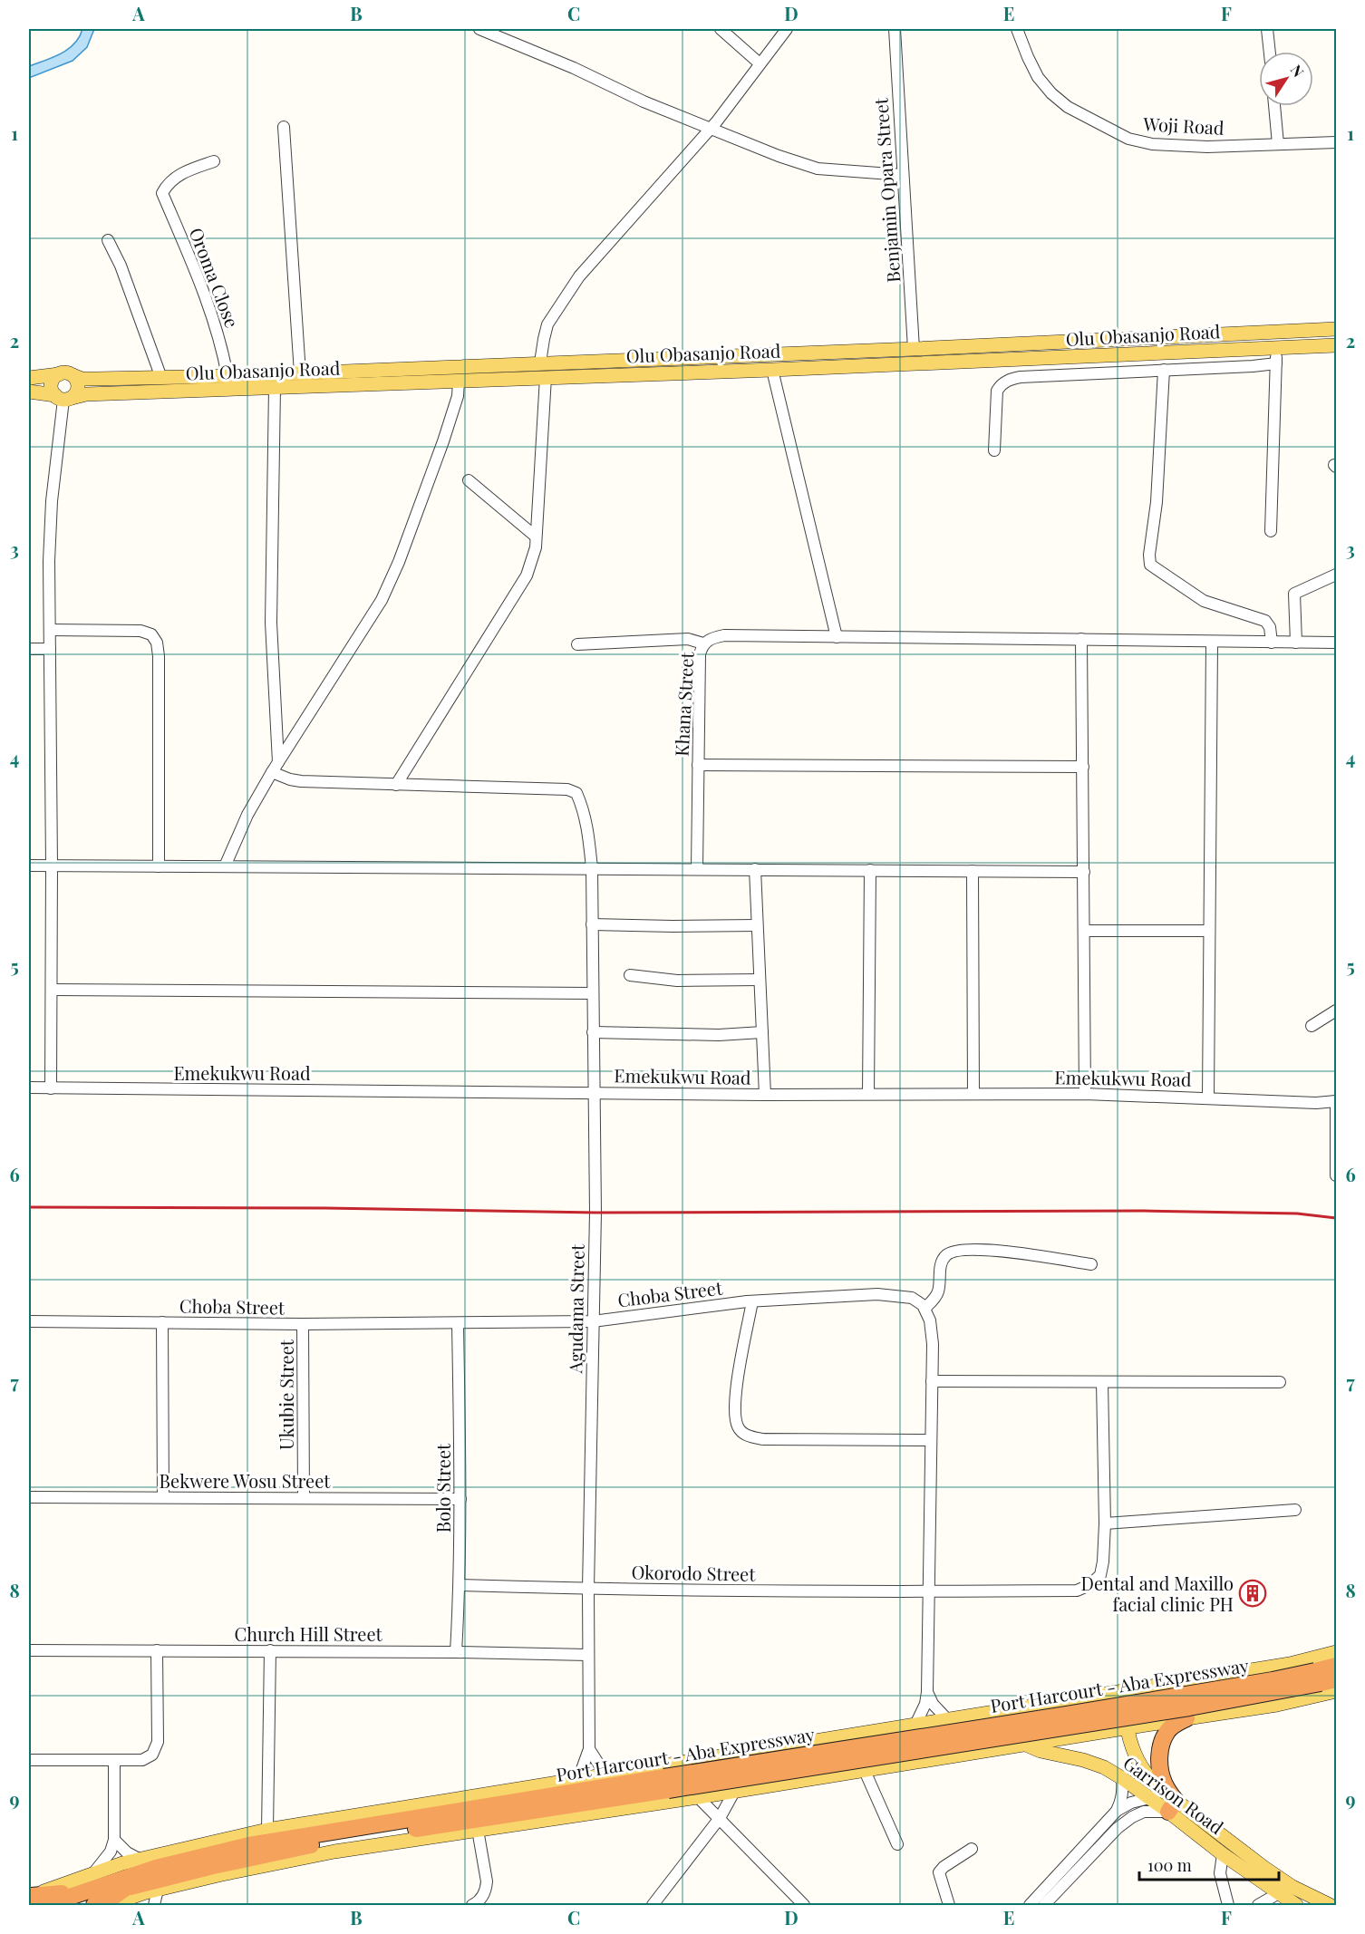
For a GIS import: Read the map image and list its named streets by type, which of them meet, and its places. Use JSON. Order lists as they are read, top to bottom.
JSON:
{
  "streets": {
    "highway": ["Port Harcourt - Aba Expressway"],
    "main road": ["Olu Obasanjo Road", "Garrison Road"],
    "street": [
      "Woji Road",
      "Benjamin Opara Street",
      "Oroma Close",
      "Khana Street",
      "Emekukwu Road",
      "Choba Street",
      "Agudama Street",
      "Ukubie Street",
      "Bekwere Wosu Street",
      "Bolo Street",
      "Okorodo Street",
      "Church Hill Street"
    ]
  },
  "crossings": [
    ["Benjamin Opara Street", "Olu Obasanjo Road"],
    ["Oroma Close", "Olu Obasanjo Road"],
    ["Emekukwu Road", "Agudama Street"],
    ["Choba Street", "Agudama Street"],
    ["Choba Street", "Ukubie Street"],
    ["Choba Street", "Bolo Street"],
    ["Agudama Street", "Okorodo Street"],
    ["Agudama Street", "Church Hill Street"],
    ["Ukubie Street", "Bekwere Wosu Street"],
    ["Bekwere Wosu Street", "Bolo Street"],
    ["Bolo Street", "Okorodo Street"],
    ["Bolo Street", "Church Hill Street"]
  ],
  "places": {
    "building": ["Dental and Maxillo facial clinic PH"]
  },
  "scale_bar": "100 m",
  "north": "top right",
  "grid": {
    "columns": [
      "A",
      "B",
      "C",
      "D",
      "E",
      "F"
    ],
    "rows": [
      "1",
      "2",
      "3",
      "4",
      "5",
      "6",
      "7",
      "8",
      "9"
    ]
  }
}
